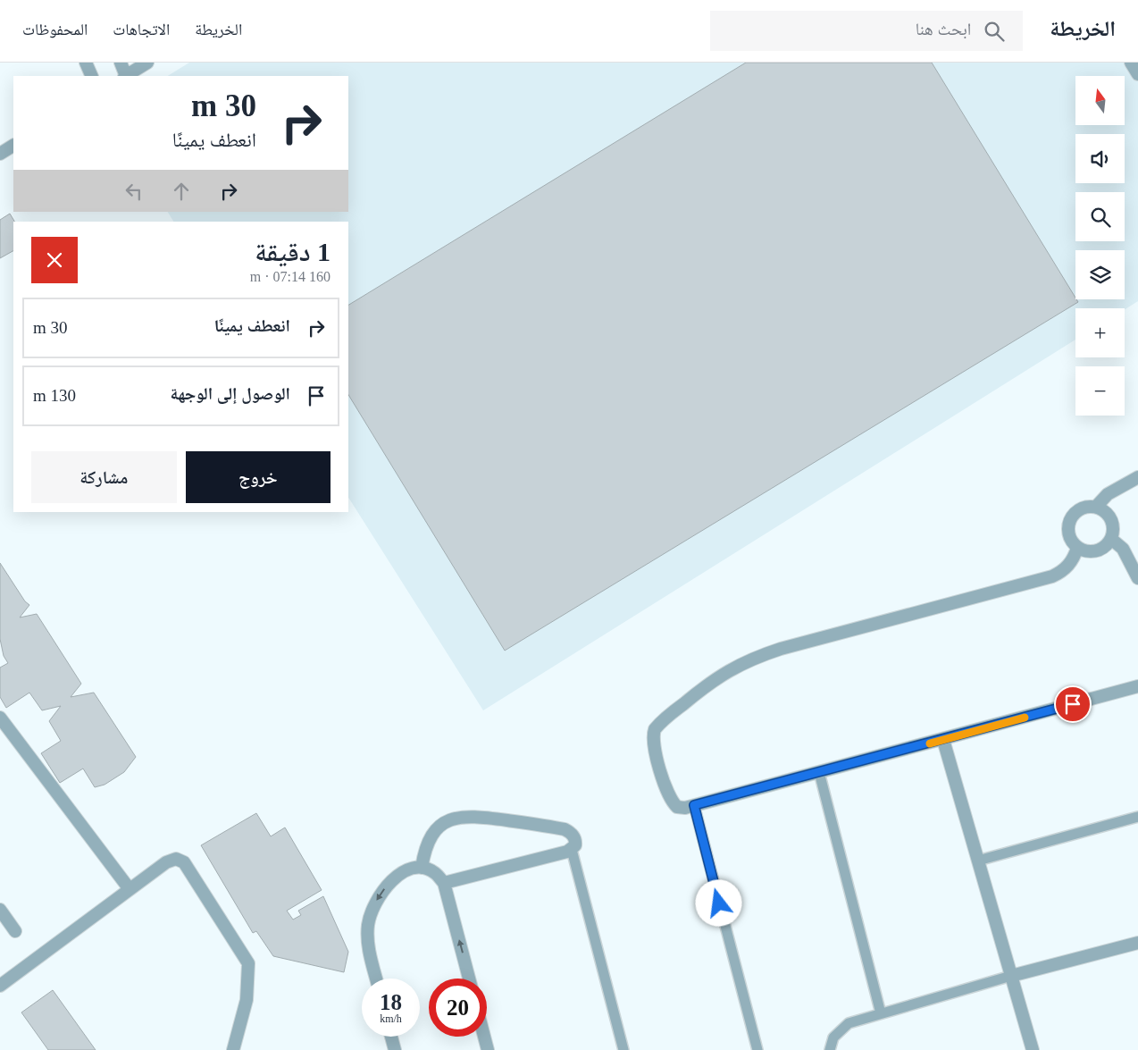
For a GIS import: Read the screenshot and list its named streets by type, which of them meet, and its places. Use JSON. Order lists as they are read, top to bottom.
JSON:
{
  "north": "top",
  "page": {
    "header": "الخريطة",
    "search": "ابحث هنا",
    "nav": ["الخريطة", "الاتجاهات", "المحفوظات"],
    "map_buttons": ["+", "−"],
    "turn": ["30 m", "انعطف يمينًا"],
    "heading": ["1 دقيقة", "160 m · 07:14"],
    "list": [
      {
        "name": "انعطف يمينًا",
        "value": "30 m"
      },
      {
        "name": "الوصول إلى الوجهة",
        "value": "130 m"
      }
    ],
    "buttons": ["خروج", "مشاركة"],
    "speed": "18 km/h",
    "limit": "20"
  }
}
